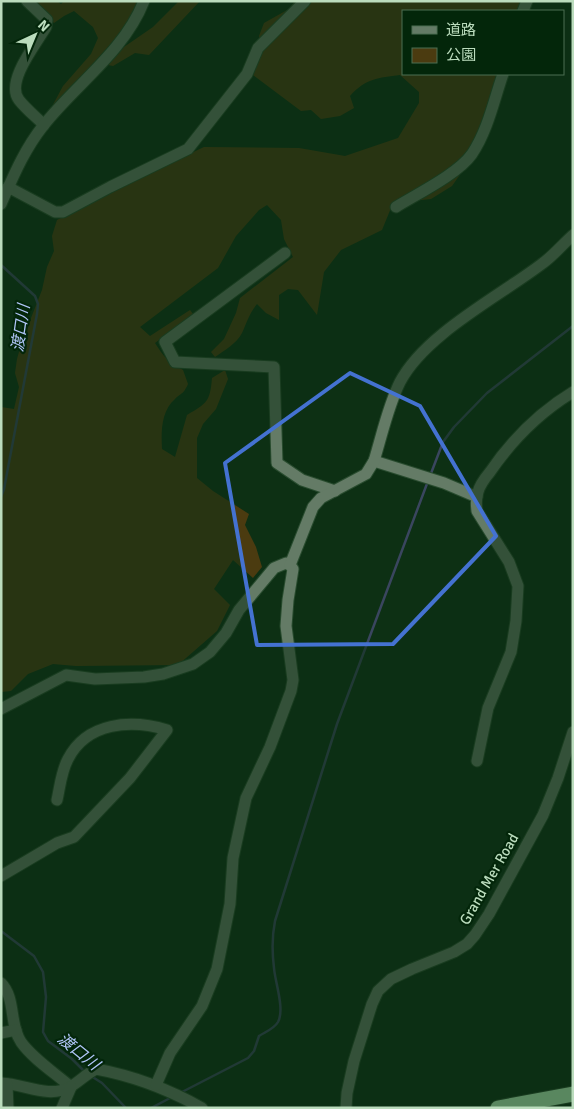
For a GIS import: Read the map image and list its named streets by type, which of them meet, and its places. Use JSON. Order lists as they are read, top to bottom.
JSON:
{
  "streets": {
    "street": ["Grand Mer Road"]
  },
  "water": ["渡口川"],
  "legend": ["道路", "公園"],
  "north": "top right"
}
